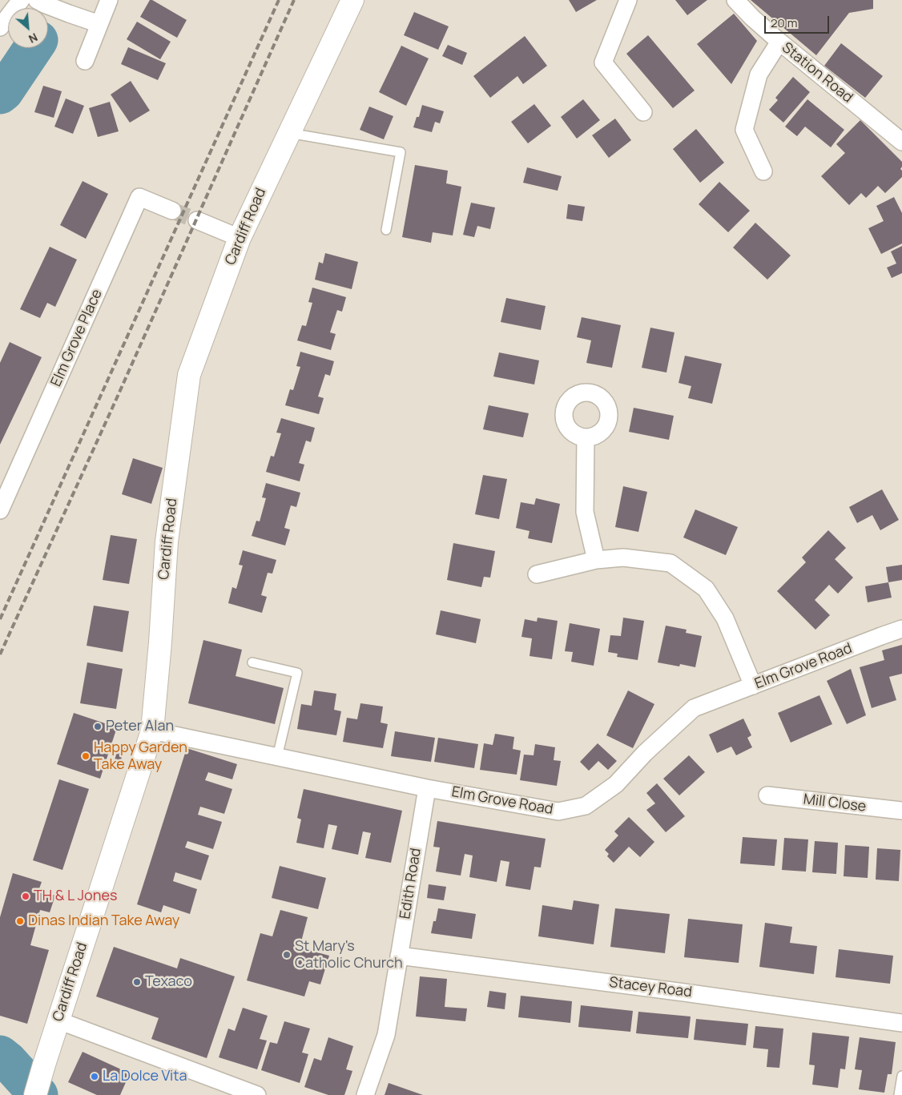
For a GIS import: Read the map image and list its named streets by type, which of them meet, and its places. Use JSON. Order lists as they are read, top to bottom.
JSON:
{
  "streets": {
    "main road": ["Cardiff Road"],
    "street": [
      "Station Road",
      "Elm Grove Place",
      "Elm Grove Road",
      "Mill Close",
      "Edith Road",
      "Stacey Road"
    ]
  },
  "crossings": [
    ["Cardiff Road", "Elm Grove Road"],
    ["Elm Grove Road", "Edith Road"],
    ["Edith Road", "Stacey Road"]
  ],
  "places": [
    "Peter Alan",
    "Happy Garden Take Away",
    "TH & L Jones",
    "Dinas Indian Take Away",
    "St Mary's Catholic Church",
    "Texaco",
    "La Dolce Vita"
  ],
  "scale_bar": "20 m",
  "north": "bottom right"
}
